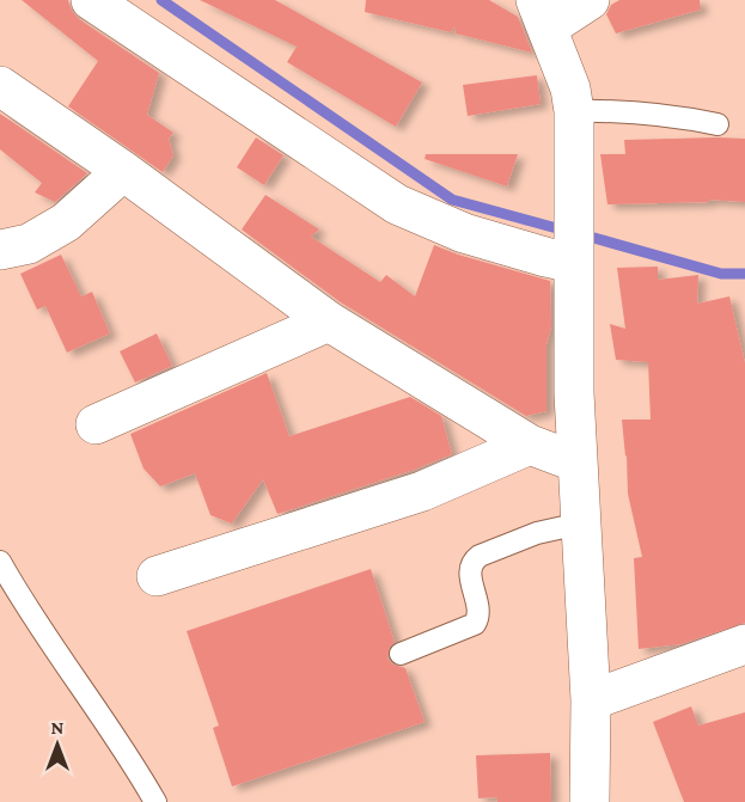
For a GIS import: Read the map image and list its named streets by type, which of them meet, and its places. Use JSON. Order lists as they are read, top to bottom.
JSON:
{
  "north": "top"
}
